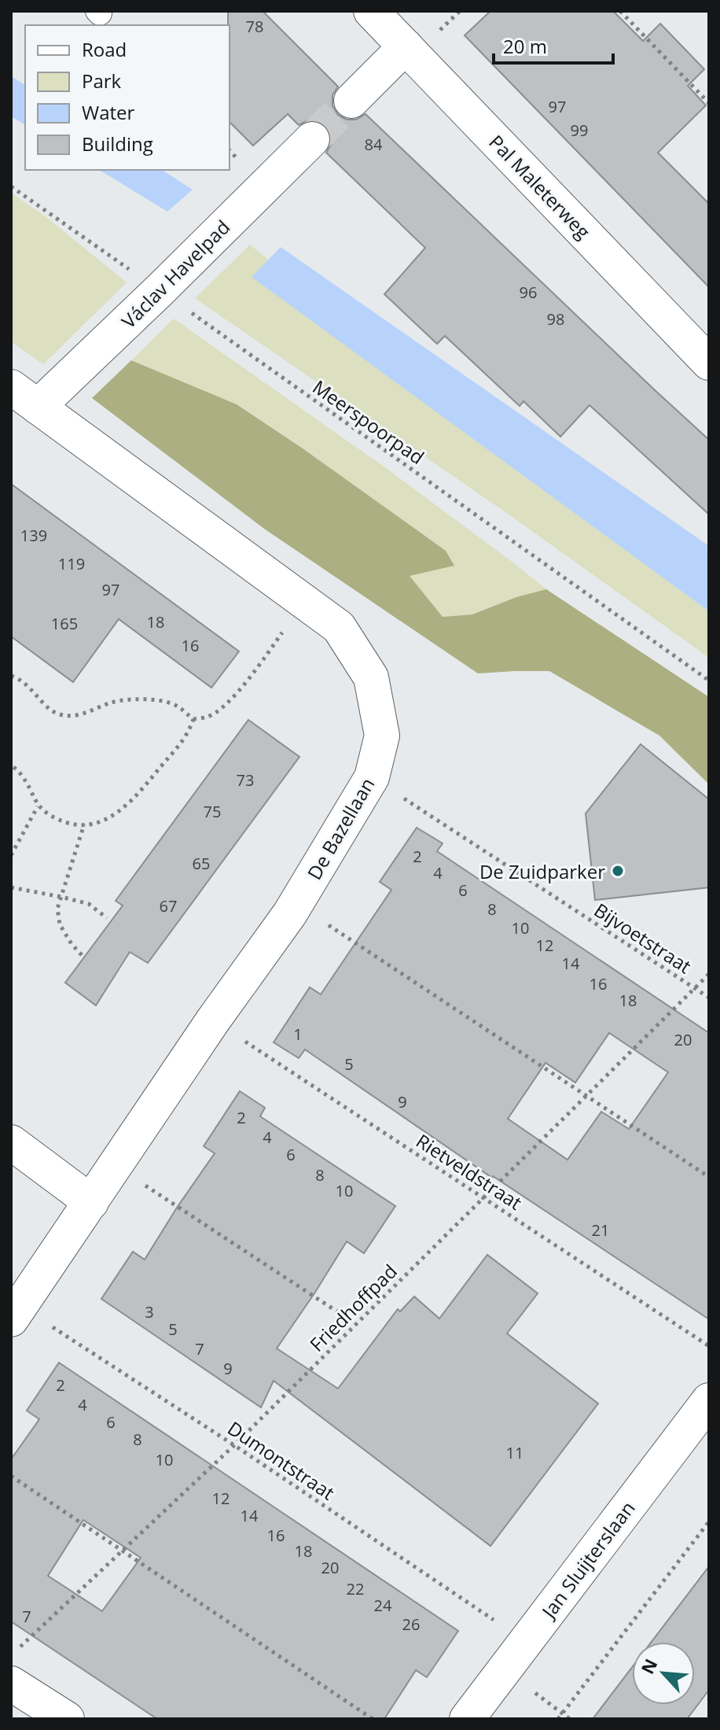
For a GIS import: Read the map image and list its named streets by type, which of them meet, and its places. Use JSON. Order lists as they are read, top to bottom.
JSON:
{
  "streets": {
    "street": [
      "Pal Maleterweg",
      "Václav Havelpad",
      "De Bazellaan",
      "Jan Sluijterslaan"
    ],
    "path": [
      "Meerspoorpad",
      "Bijvoetstraat",
      "Rietveldstraat",
      "Friedhoffpad",
      "Dumontstraat"
    ]
  },
  "crossings": [
    ["Václav Havelpad", "Meerspoorpad"],
    ["Václav Havelpad", "De Bazellaan"],
    ["De Bazellaan", "Bijvoetstraat"],
    ["De Bazellaan", "Rietveldstraat"],
    ["De Bazellaan", "Dumontstraat"],
    ["Bijvoetstraat", "Friedhoffpad"],
    ["Rietveldstraat", "Friedhoffpad"],
    ["Friedhoffpad", "Dumontstraat"],
    ["Dumontstraat", "Jan Sluijterslaan"]
  ],
  "places": ["De Zuidparker"],
  "house_numbers": [
    "78",
    "97",
    "99",
    "84",
    "96",
    "98",
    "139",
    "119",
    "97",
    "18",
    "165",
    "16",
    "73",
    "75",
    "2",
    "65",
    "4",
    "6",
    "67",
    "8",
    "10",
    "12",
    "14",
    "16",
    "18",
    "1",
    "20",
    "5",
    "9",
    "2",
    "4",
    "6",
    "8",
    "10",
    "21",
    "3",
    "5",
    "7",
    "9",
    "2",
    "4",
    "6",
    "8",
    "11",
    "10",
    "12",
    "14",
    "16",
    "18",
    "20",
    "22",
    "24",
    "7",
    "26"
  ],
  "legend": [
    "Road",
    "Park",
    "Water",
    "Building"
  ],
  "scale_bar": "20 m",
  "north": "top left"
}
